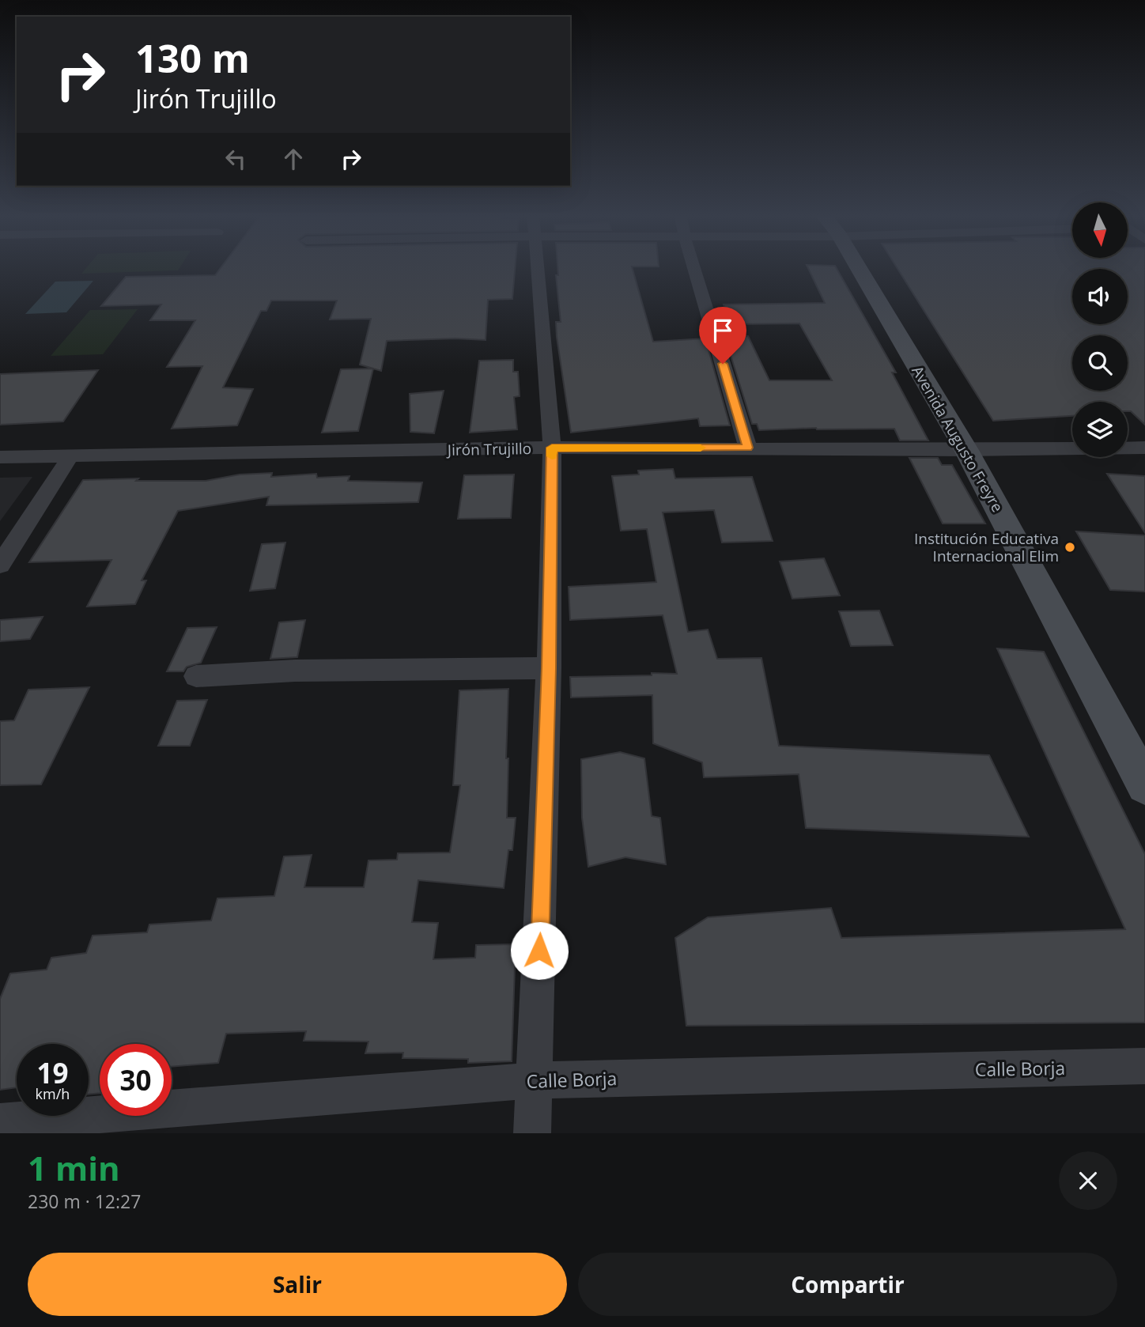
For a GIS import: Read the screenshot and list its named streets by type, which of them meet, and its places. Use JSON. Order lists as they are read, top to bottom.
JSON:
{
  "streets": {
    "main road": ["Avenida Augusto Freyre"],
    "street": ["Jirón Trujillo", "Calle Borja"]
  },
  "crossings": [
    ["Avenida Augusto Freyre", "Jirón Trujillo"]
  ],
  "places": ["Institución Educativa Internacional Elim"],
  "north": "bottom",
  "page": {
    "turn": ["130 m", "Jirón Trujillo"],
    "speed": "19 km/h",
    "limit": "30",
    "heading": ["1 min", "230 m · 12:27"],
    "buttons": ["Salir", "Compartir"]
  }
}
